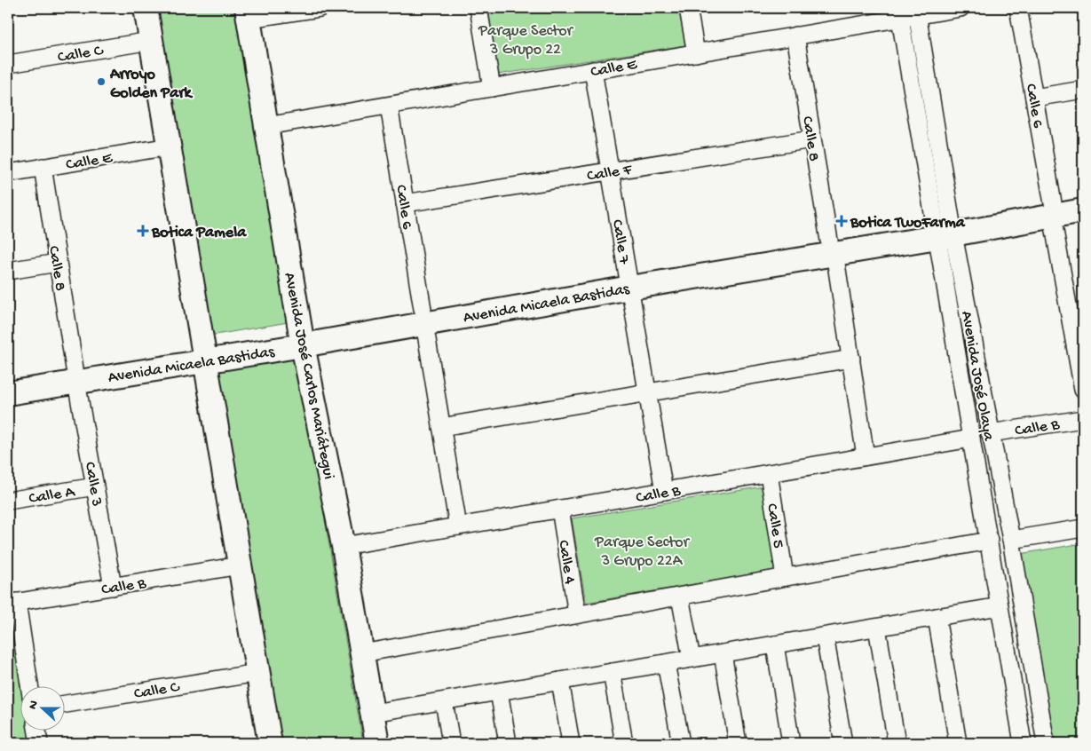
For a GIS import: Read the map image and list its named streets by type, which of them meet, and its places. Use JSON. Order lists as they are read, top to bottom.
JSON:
{
  "streets": {
    "main road": ["Avenida Micaela Bastidas", "Avenida José Carlos Mariátegui"],
    "street": [
      "Calle C",
      "Calle E",
      "Calle 6",
      "Calle 8",
      "Calle F",
      "Calle 7",
      "Avenida José Olaya",
      "Calle B",
      "Calle 3",
      "Calle A",
      "Calle 5",
      "Calle 4"
    ]
  },
  "crossings": [
    ["Calle E", "Calle 6"],
    ["Calle E", "Calle 8"],
    ["Calle E", "Calle 7"],
    ["Calle E", "Avenida José Carlos Mariátegui"],
    ["Calle E", "Avenida José Olaya"],
    ["Calle 6", "Calle F"],
    ["Calle 6", "Avenida Micaela Bastidas"],
    ["Calle 6", "Calle B"],
    ["Calle 8", "Calle F"],
    ["Calle 8", "Avenida Micaela Bastidas"],
    ["Calle 8", "Calle B"],
    ["Calle 8", "Calle 3"],
    ["Calle F", "Calle 7"],
    ["Calle 7", "Avenida Micaela Bastidas"],
    ["Calle 7", "Calle B"],
    ["Avenida Micaela Bastidas", "Avenida José Carlos Mariátegui"],
    ["Avenida Micaela Bastidas", "Avenida José Olaya"],
    ["Avenida Micaela Bastidas", "Calle 3"],
    ["Avenida José Carlos Mariátegui", "Calle B"],
    ["Avenida José Olaya", "Calle B"],
    ["Calle B", "Calle 3"],
    ["Calle B", "Calle 5"],
    ["Calle B", "Calle 4"],
    ["Calle 3", "Calle A"]
  ],
  "parks": ["Parque Sector 3 Grupo 22", "Parque Sector 3 Grupo 22A"],
  "places": {
    "other": ["Arroyo Golden Park"],
    "health": ["Botica TwoFarma", "Botica Pamela"]
  },
  "north": "left"
}
